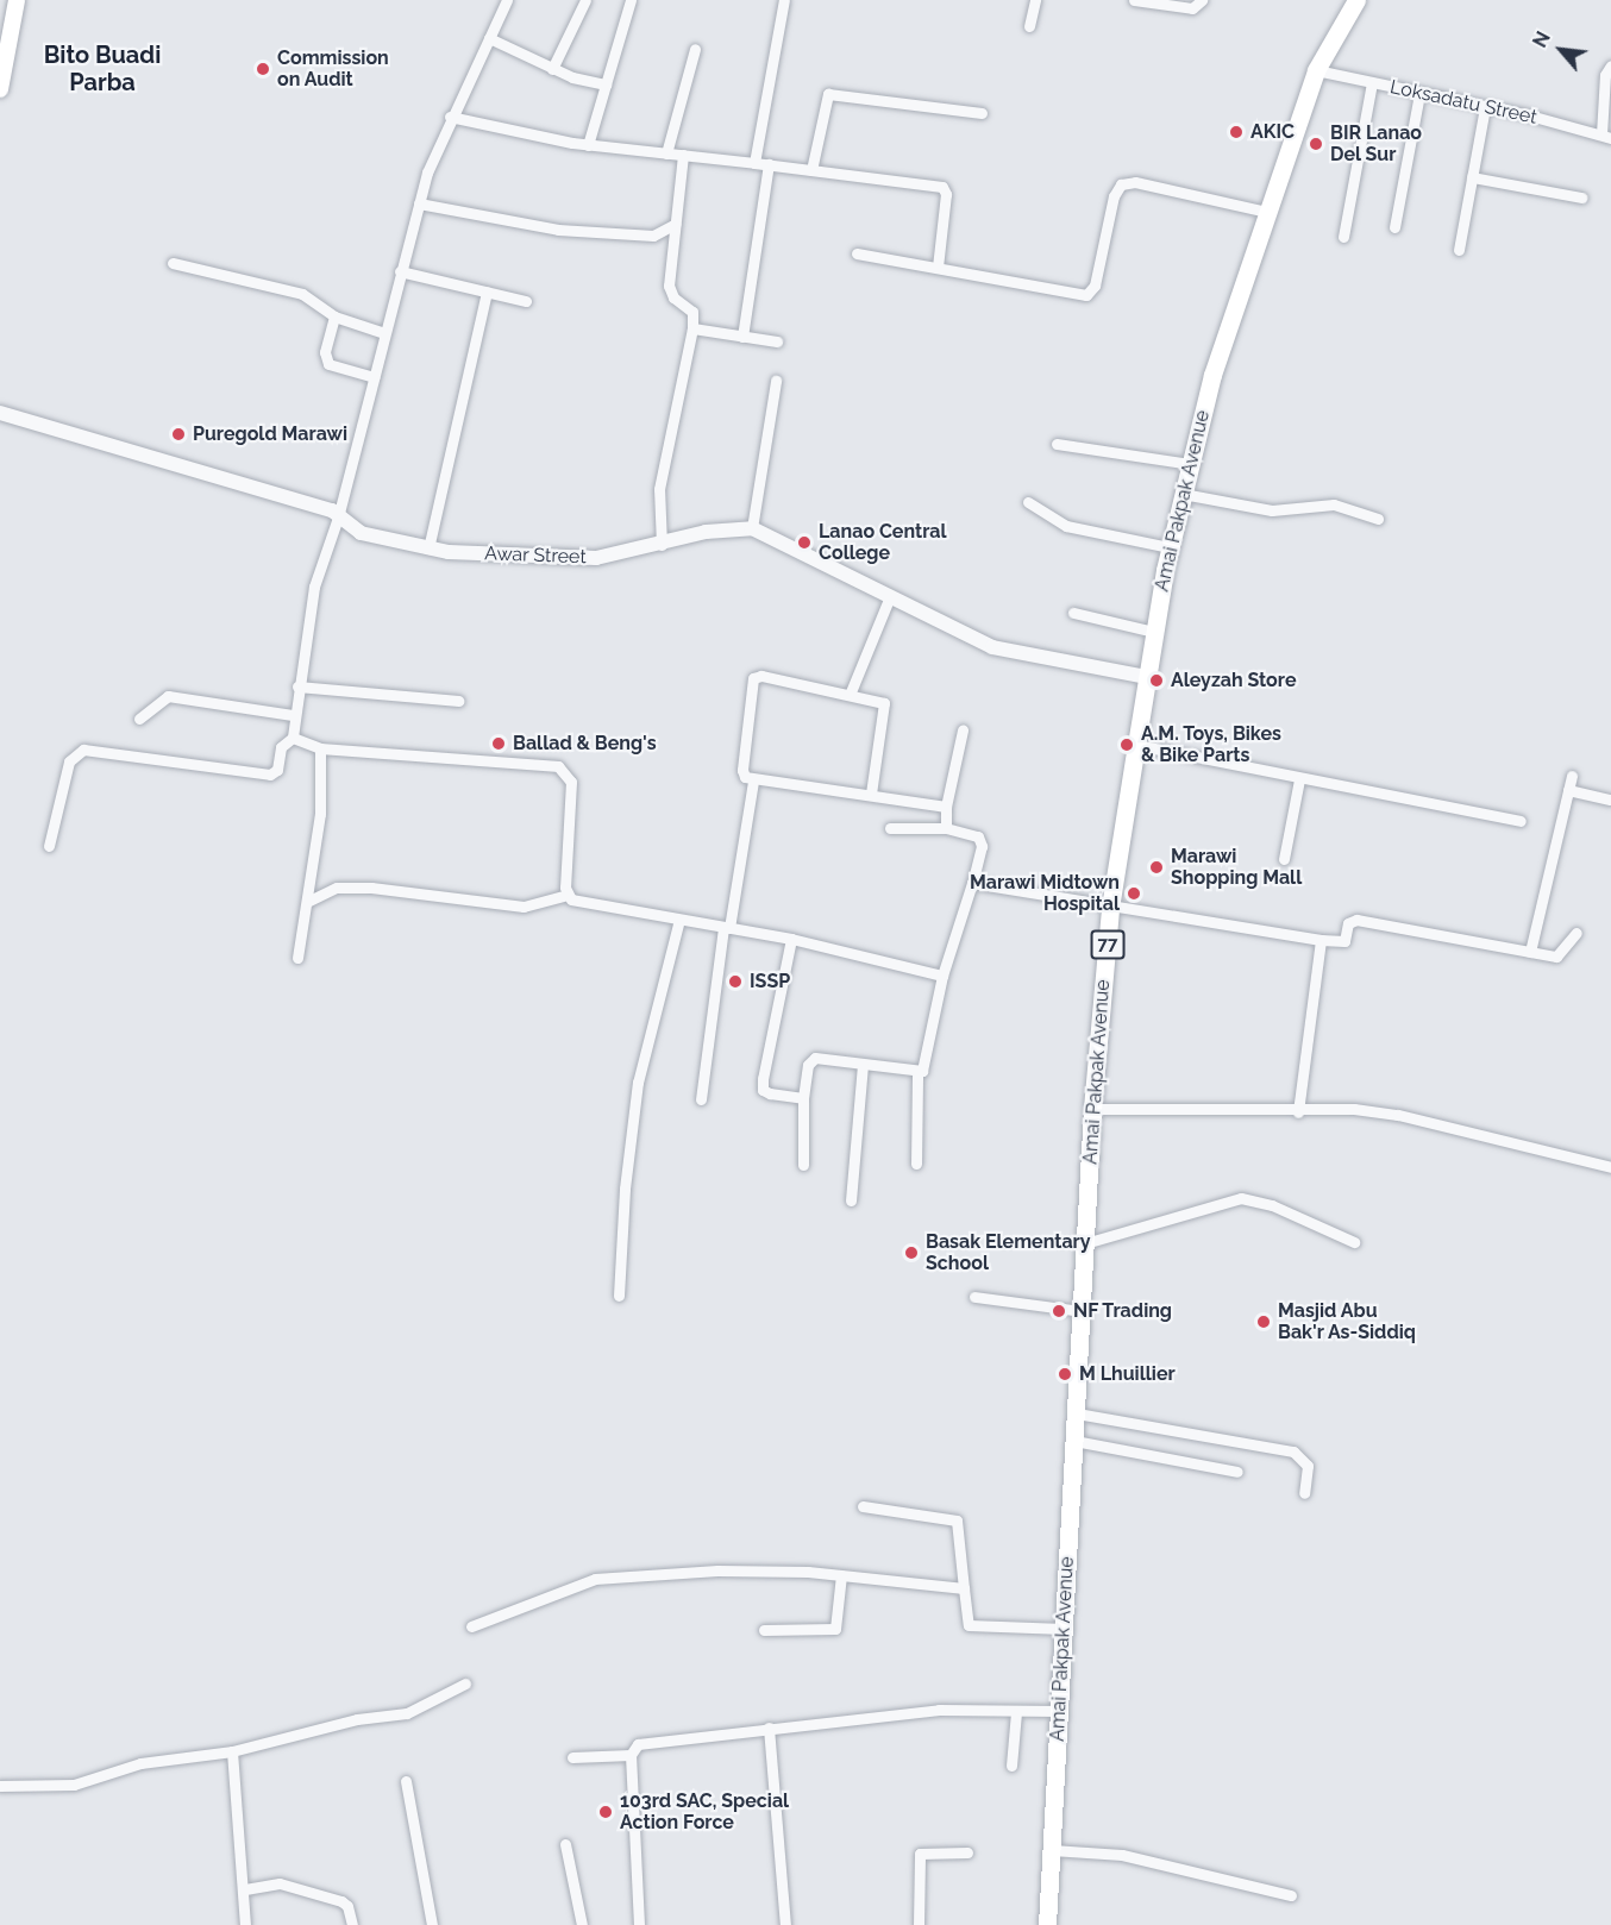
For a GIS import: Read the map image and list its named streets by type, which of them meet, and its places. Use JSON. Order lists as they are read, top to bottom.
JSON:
{
  "streets": {
    "highway": ["Amai Pakpak Avenue", "77"],
    "street": ["Loksadatu Street", "Awar Street"]
  },
  "crossings": [
    ["Loksadatu Street", "Amai Pakpak Avenue"]
  ],
  "districts": ["Bito Buadi Parba"],
  "places": [
    "Commission on Audit",
    "AKIC",
    "BIR Lanao Del Sur",
    "Puregold Marawi",
    "Lanao Central College",
    "Aleyzah Store",
    "Ballad & Beng's",
    "A.M. Toys, Bikes & Bike Parts",
    "Marawi Shopping Mall",
    "Marawi Midtown Hospital",
    "ISSP",
    "Basak Elementary School",
    "NF Trading",
    "Masjid Abu Bak'r As-Siddiq",
    "M Lhuillier",
    "103rd SAC, Special Action Force"
  ],
  "north": "top left"
}
